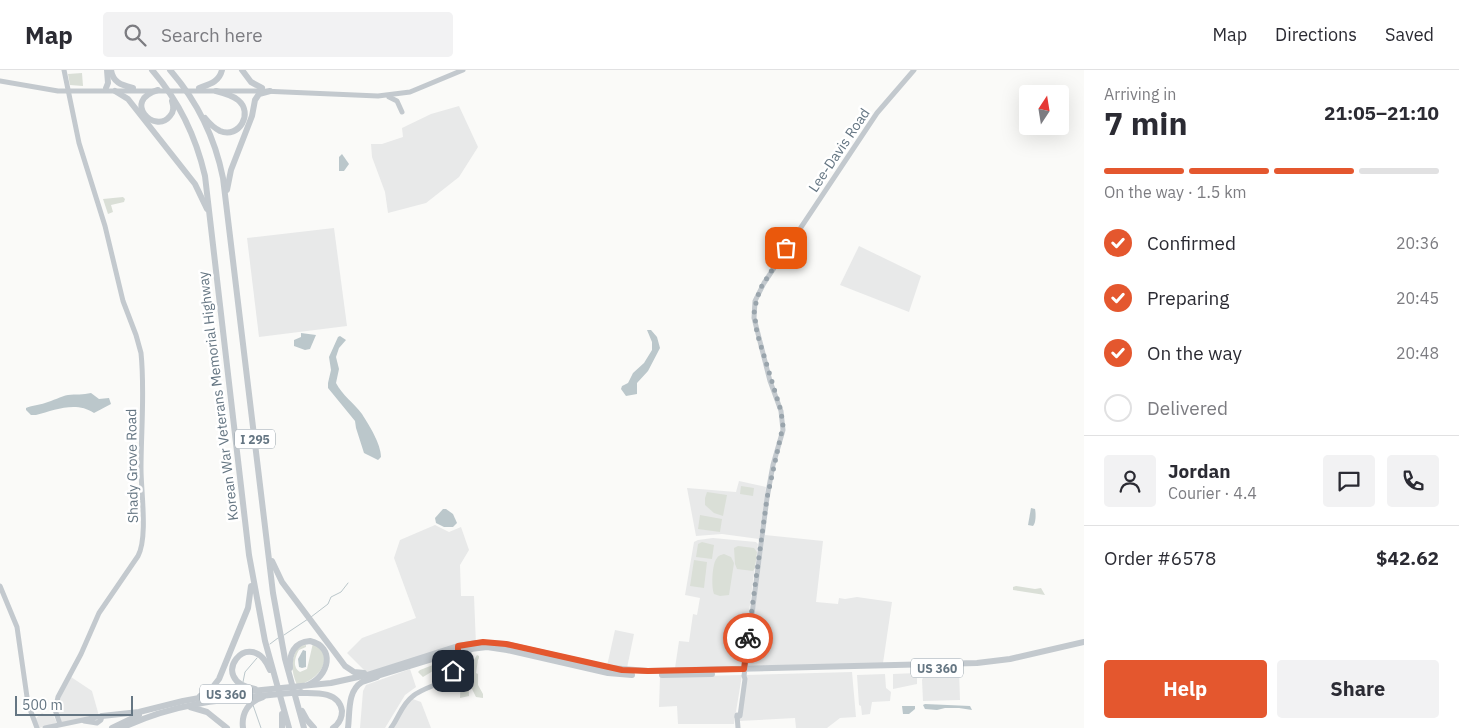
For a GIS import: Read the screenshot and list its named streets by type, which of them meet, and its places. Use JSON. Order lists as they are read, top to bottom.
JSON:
{
  "streets": {
    "highway": ["Korean War Veterans Memorial Highway", "I 295", "US 360"],
    "main road": ["Lee-Davis Road", "Shady Grove Road"]
  },
  "crossings": [
    ["Lee-Davis Road", "US 360"],
    ["Korean War Veterans Memorial Highway", "US 360"]
  ],
  "scale_bar": "500 m",
  "north": "top",
  "page": {
    "header": "Map",
    "search": "Search here",
    "nav": ["Map", "Directions", "Saved"],
    "heading": ["7 min", "Arriving in", "21:05–21:10"],
    "panel": [
      "Jordan",
      "Courier · 4.4",
      "Order #6578",
      "$42.62"
    ],
    "bar": "On the way · 1.5 km",
    "list": [
      ["Confirmed", "20:36"],
      ["Preparing", "20:45"],
      ["On the way", "20:48"],
      "Delivered"
    ],
    "buttons": ["Help", "Share"],
    "scale": "500 m"
  }
}
